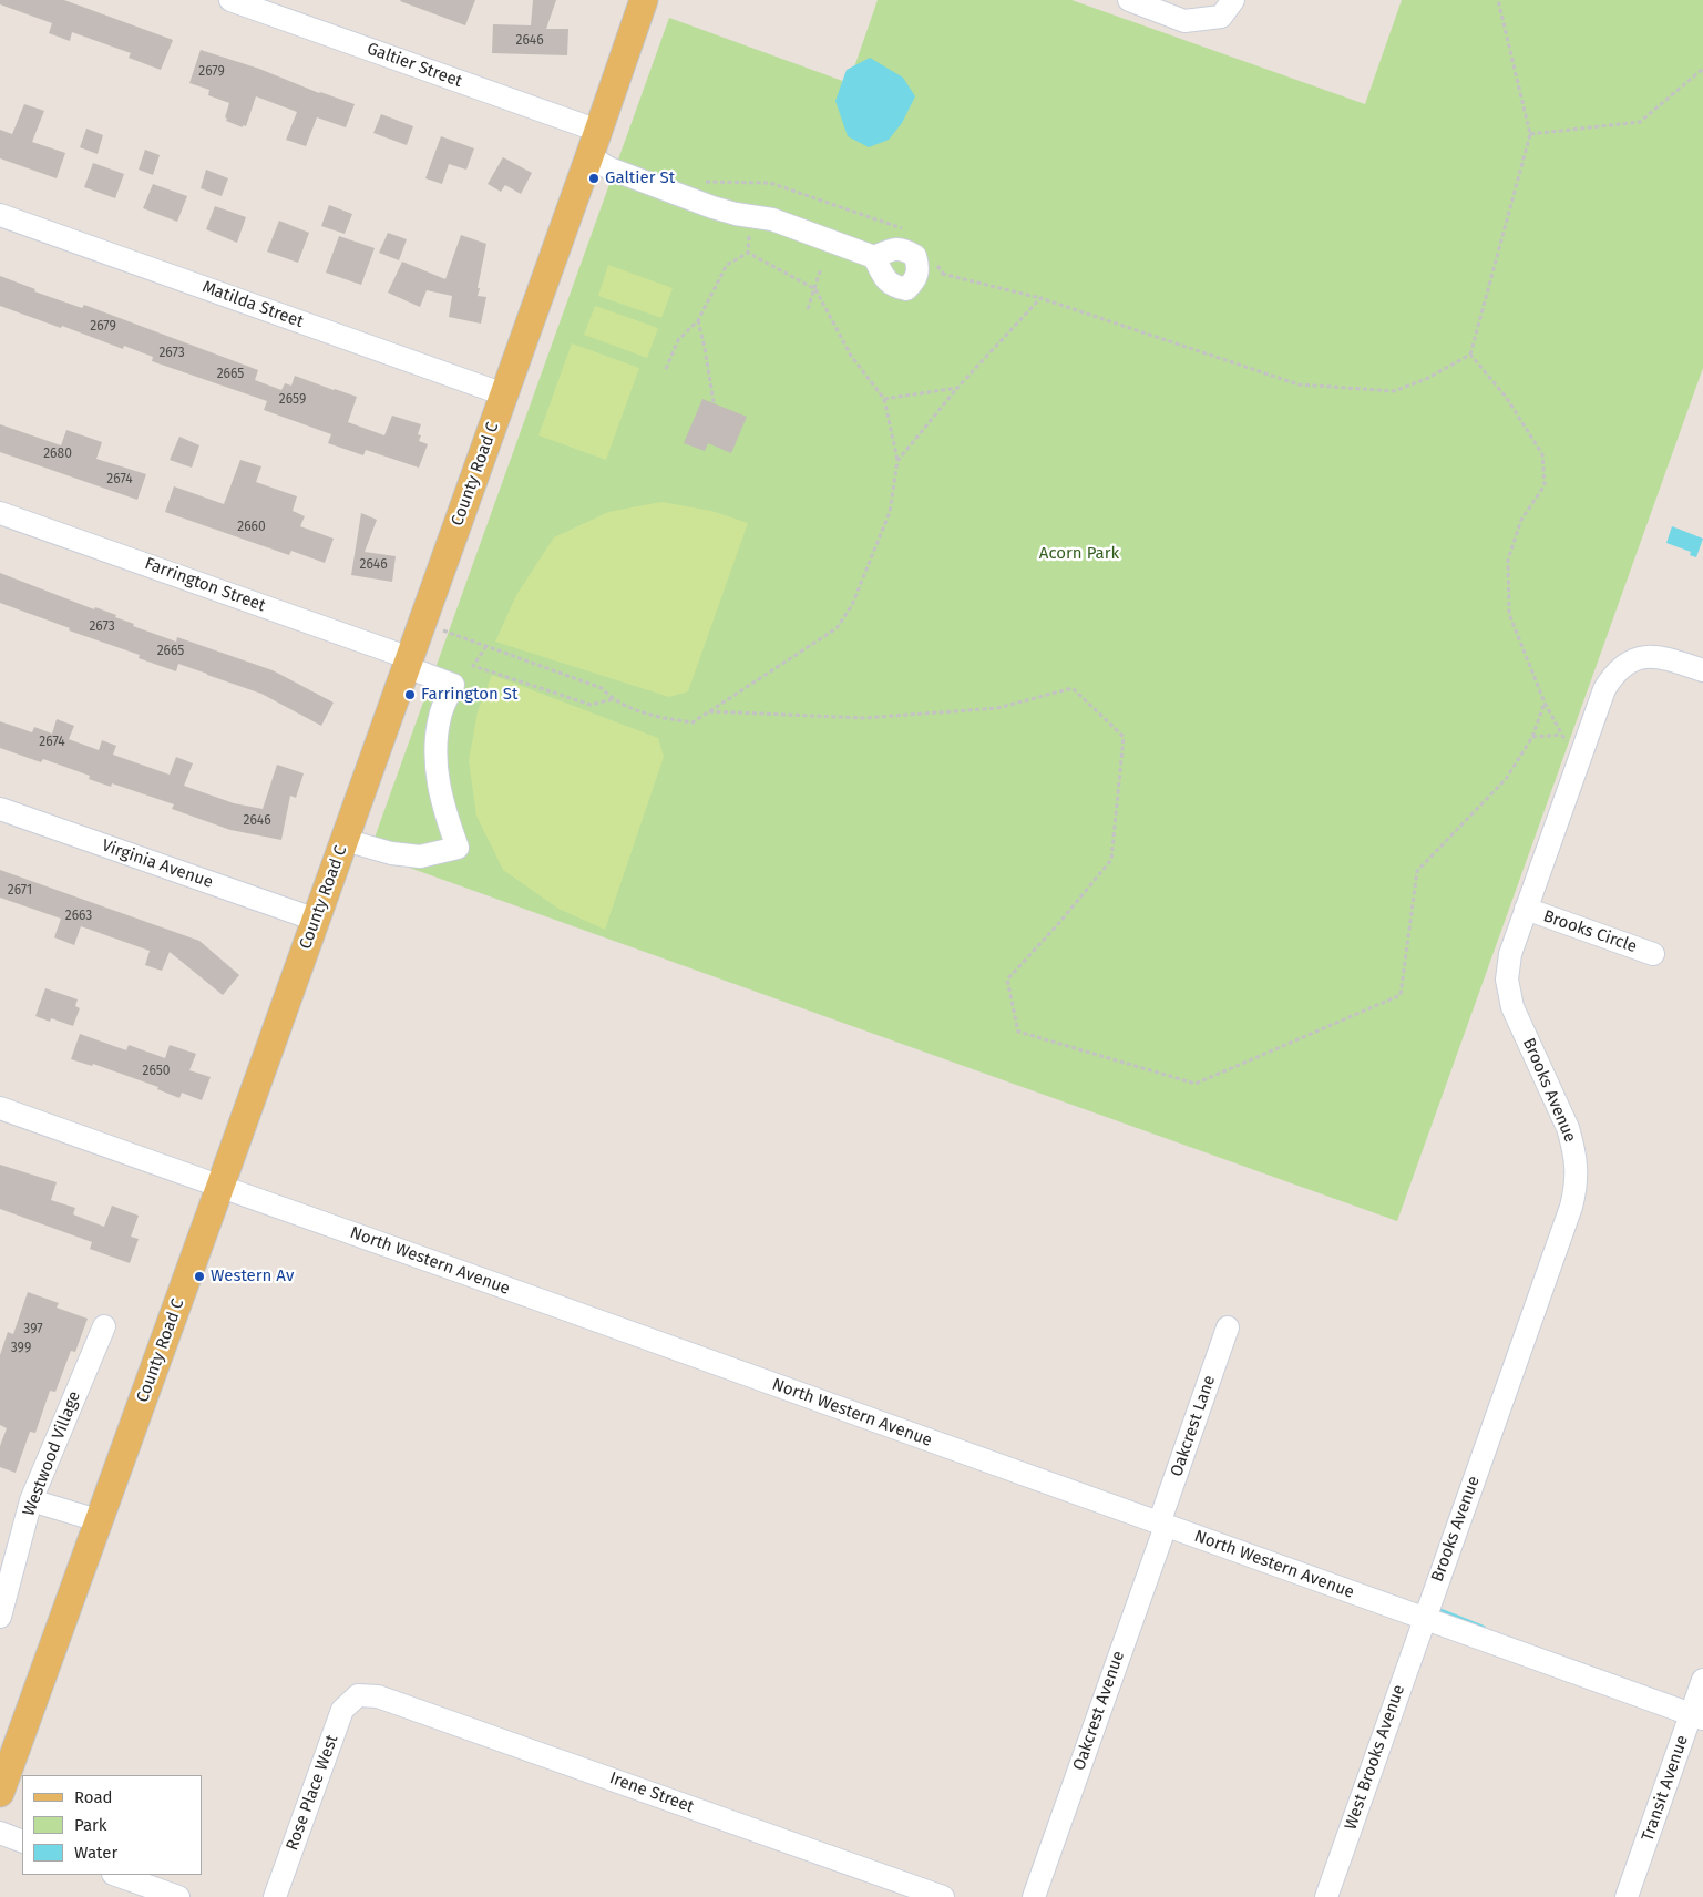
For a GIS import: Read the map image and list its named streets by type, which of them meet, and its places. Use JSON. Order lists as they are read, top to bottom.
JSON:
{
  "streets": {
    "main road": ["County Road C"],
    "street": [
      "Galtier Street",
      "Matilda Street",
      "Farrington Street",
      "Virginia Avenue",
      "Brooks Circle",
      "Brooks Avenue",
      "North Western Avenue",
      "Oakcrest Lane",
      "Westwood Village",
      "Oakcrest Avenue",
      "West Brooks Avenue",
      "Transit Avenue",
      "Rose Place West",
      "Irene Street"
    ]
  },
  "crossings": [
    ["Galtier Street", "County Road C"],
    ["Matilda Street", "County Road C"],
    ["County Road C", "Farrington Street"],
    ["County Road C", "Virginia Avenue"],
    ["County Road C", "North Western Avenue"],
    ["Brooks Circle", "Brooks Avenue"],
    ["Brooks Avenue", "North Western Avenue"],
    ["Brooks Avenue", "West Brooks Avenue"],
    ["North Western Avenue", "Oakcrest Lane"],
    ["North Western Avenue", "Oakcrest Avenue"],
    ["North Western Avenue", "West Brooks Avenue"],
    ["North Western Avenue", "Transit Avenue"],
    ["Oakcrest Lane", "Oakcrest Avenue"],
    ["Rose Place West", "Irene Street"]
  ],
  "parks": ["Acorn Park"],
  "places": ["Galtier St", "Farrington St", "Western Av"],
  "house_numbers": [
    "2646",
    "2679",
    "2679",
    "2673",
    "2665",
    "2659",
    "2680",
    "2674",
    "2660",
    "2646",
    "2673",
    "2665",
    "2674",
    "2646",
    "2671",
    "2663",
    "2650",
    "397",
    "399"
  ],
  "legend": ["Road", "Park", "Water"]
}
